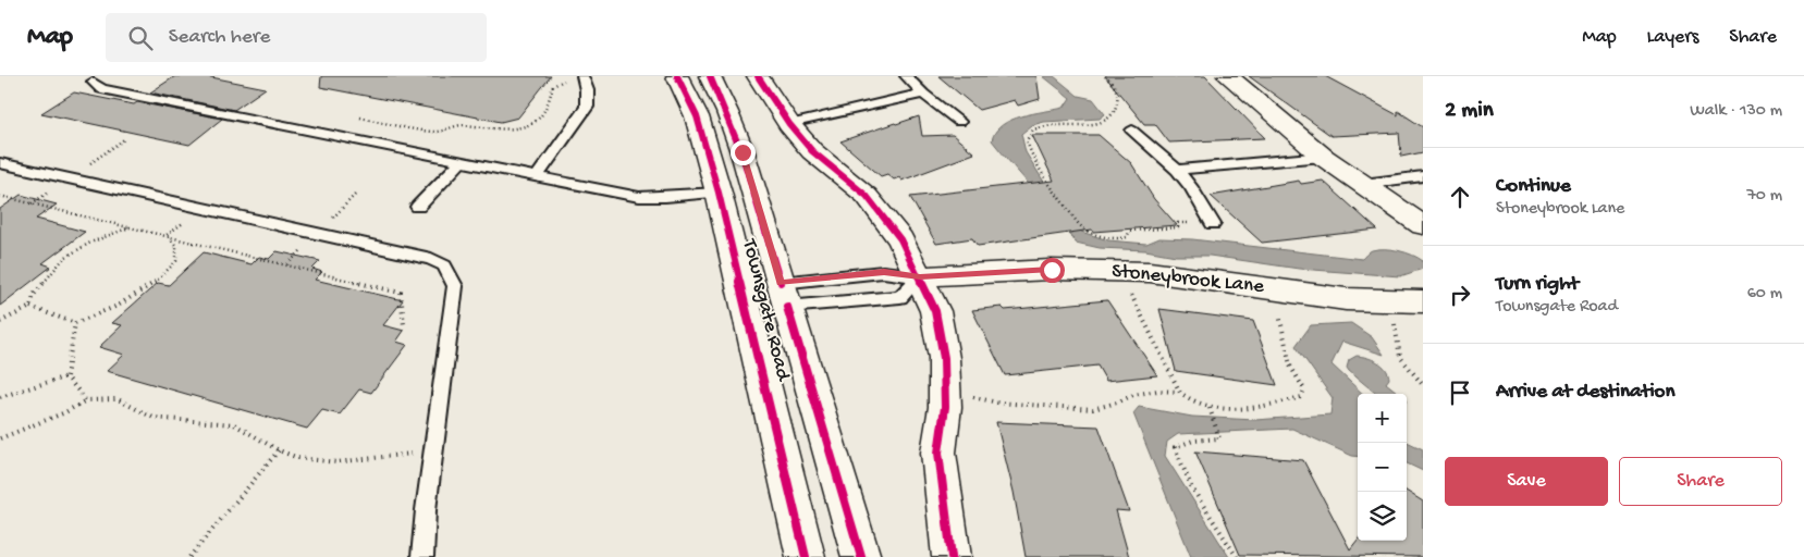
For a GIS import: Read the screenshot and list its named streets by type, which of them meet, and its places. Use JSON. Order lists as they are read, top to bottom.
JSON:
{
  "streets": {
    "street": ["Stoneybrook Lane", "Townsgate Road"]
  },
  "crossings": [
    ["Stoneybrook Lane", "Townsgate Road"]
  ],
  "page": {
    "header": "Map",
    "search": "Search here",
    "nav": ["Map", "Layers", "Share"],
    "heading": ["2 min", "Walk · 130 m"],
    "list": [
      ["Continue", "Stoneybrook Lane", "70 m"],
      ["Turn right", "Townsgate Road", "60 m"],
      "Arrive at destination"
    ],
    "map_buttons": ["+", "−"],
    "buttons": ["Save", "Share"]
  }
}
